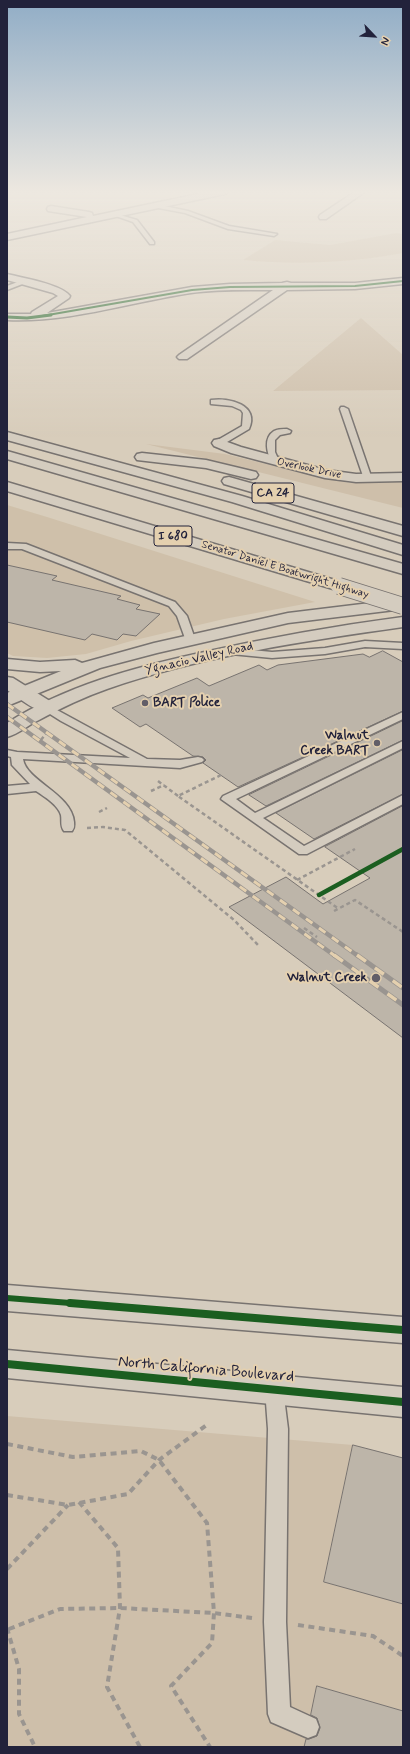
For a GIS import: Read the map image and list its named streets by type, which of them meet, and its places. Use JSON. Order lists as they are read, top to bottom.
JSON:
{
  "streets": {
    "main road": [
      "Overlook Drive",
      "CA 24",
      "I 680",
      "Senator Daniel E Boatwright Highway",
      "Ygnacio Valley Road",
      "North California Boulevard"
    ]
  },
  "crossings": [
    ["Senator Daniel E Boatwright Highway", "Ygnacio Valley Road"]
  ],
  "places": ["BART Police", "Walnut Creek BART", "Walnut Creek"],
  "north": "bottom right"
}
